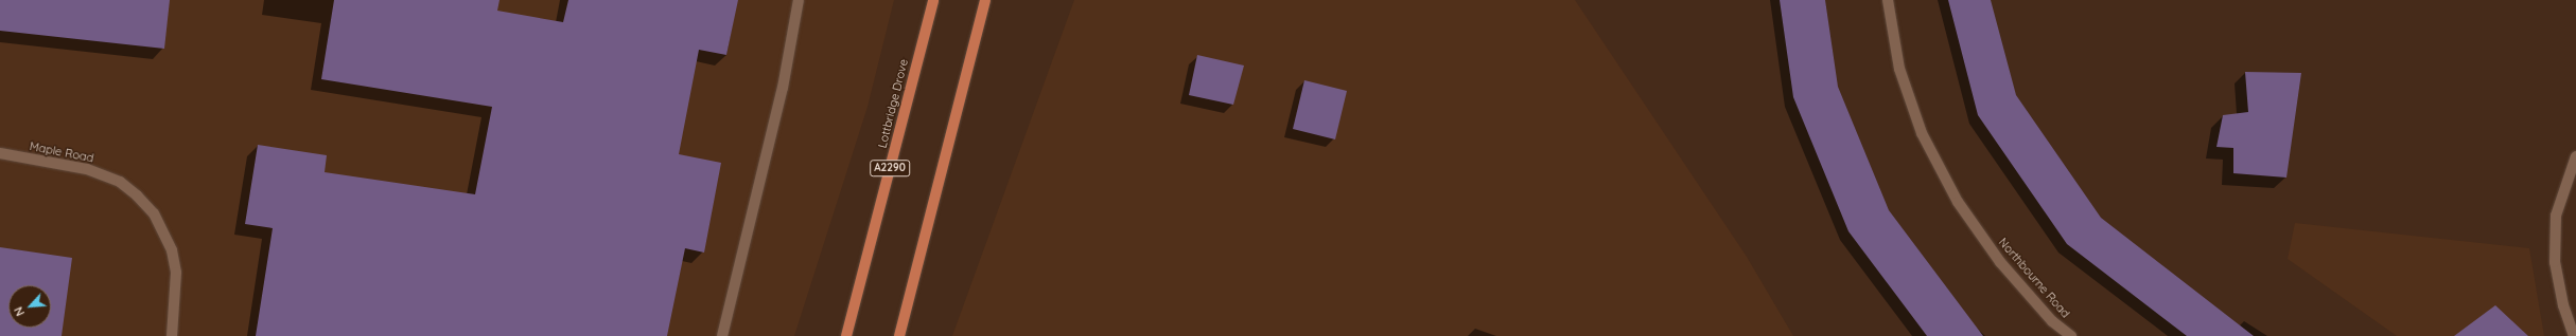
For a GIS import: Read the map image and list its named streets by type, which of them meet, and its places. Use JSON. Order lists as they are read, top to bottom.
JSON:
{
  "streets": {
    "main road": ["Lottbridge Drove", "A2290"],
    "street": ["Maple Road", "Northbourne Road"]
  },
  "north": "bottom left"
}
